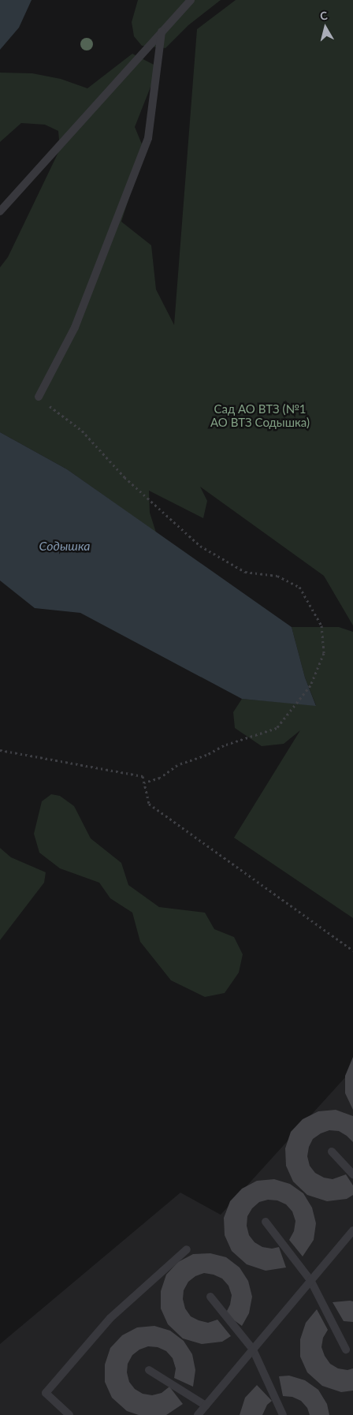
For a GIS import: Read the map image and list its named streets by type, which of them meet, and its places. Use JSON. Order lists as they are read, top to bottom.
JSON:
{
  "water": ["Содышка"],
  "parks": ["Сад АО ВТЗ (№1 АО ВТЗ Содышка)"],
  "north": "top"
}
